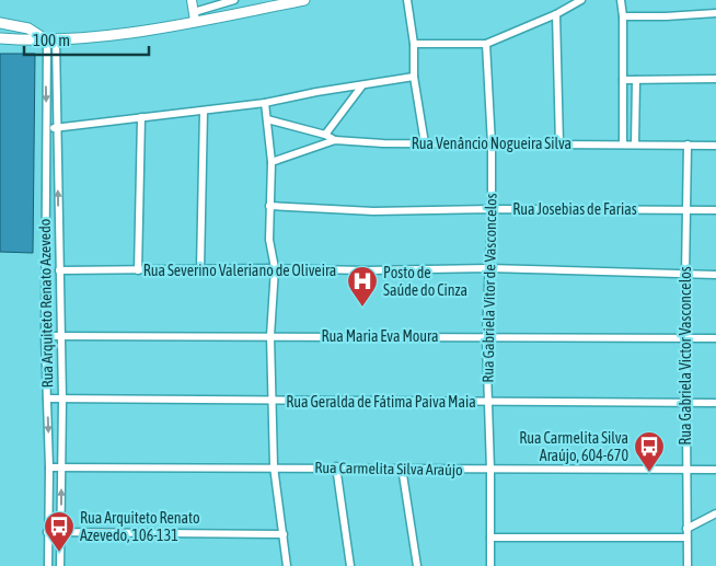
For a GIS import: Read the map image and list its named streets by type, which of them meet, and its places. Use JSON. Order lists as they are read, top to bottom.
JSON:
{
  "streets": {
    "street": [
      "Rua Venâncio Nogueira Silva",
      "Rua Josebias de Farias",
      "Rua Severino Valeriano de Oliveira",
      "Rua Gabriela Vitor de Vasconcelos",
      "Rua Arquiteto Renato Azevedo",
      "Rua Maria Eva Moura",
      "Rua Gabriela Victor Vasconcelos",
      "Rua Geralda de Fátima Paiva Maia",
      "Rua Carmelita Silva Araújo"
    ]
  },
  "crossings": [
    ["Rua Venâncio Nogueira Silva", "Rua Gabriela Vitor de Vasconcelos"],
    ["Rua Venâncio Nogueira Silva", "Rua Gabriela Victor Vasconcelos"],
    ["Rua Josebias de Farias", "Rua Gabriela Vitor de Vasconcelos"],
    ["Rua Josebias de Farias", "Rua Gabriela Victor Vasconcelos"],
    ["Rua Severino Valeriano de Oliveira", "Rua Gabriela Vitor de Vasconcelos"],
    ["Rua Severino Valeriano de Oliveira", "Rua Arquiteto Renato Azevedo"],
    ["Rua Severino Valeriano de Oliveira", "Rua Gabriela Victor Vasconcelos"],
    ["Rua Gabriela Vitor de Vasconcelos", "Rua Maria Eva Moura"],
    ["Rua Gabriela Vitor de Vasconcelos", "Rua Geralda de Fátima Paiva Maia"],
    ["Rua Gabriela Vitor de Vasconcelos", "Rua Carmelita Silva Araújo"],
    ["Rua Arquiteto Renato Azevedo", "Rua Maria Eva Moura"],
    ["Rua Arquiteto Renato Azevedo", "Rua Geralda de Fátima Paiva Maia"],
    ["Rua Arquiteto Renato Azevedo", "Rua Carmelita Silva Araújo"],
    ["Rua Maria Eva Moura", "Rua Gabriela Victor Vasconcelos"],
    ["Rua Gabriela Victor Vasconcelos", "Rua Geralda de Fátima Paiva Maia"],
    ["Rua Gabriela Victor Vasconcelos", "Rua Carmelita Silva Araújo"]
  ],
  "places": {
    "hospital": ["Posto de Saúde do Cinza"],
    "bus stop": ["Rua Carmelita Silva Araújo, 604-670", "Rua Arquiteto Renato Azevedo, 106-131"]
  },
  "scale_bar": "100 m"
}
